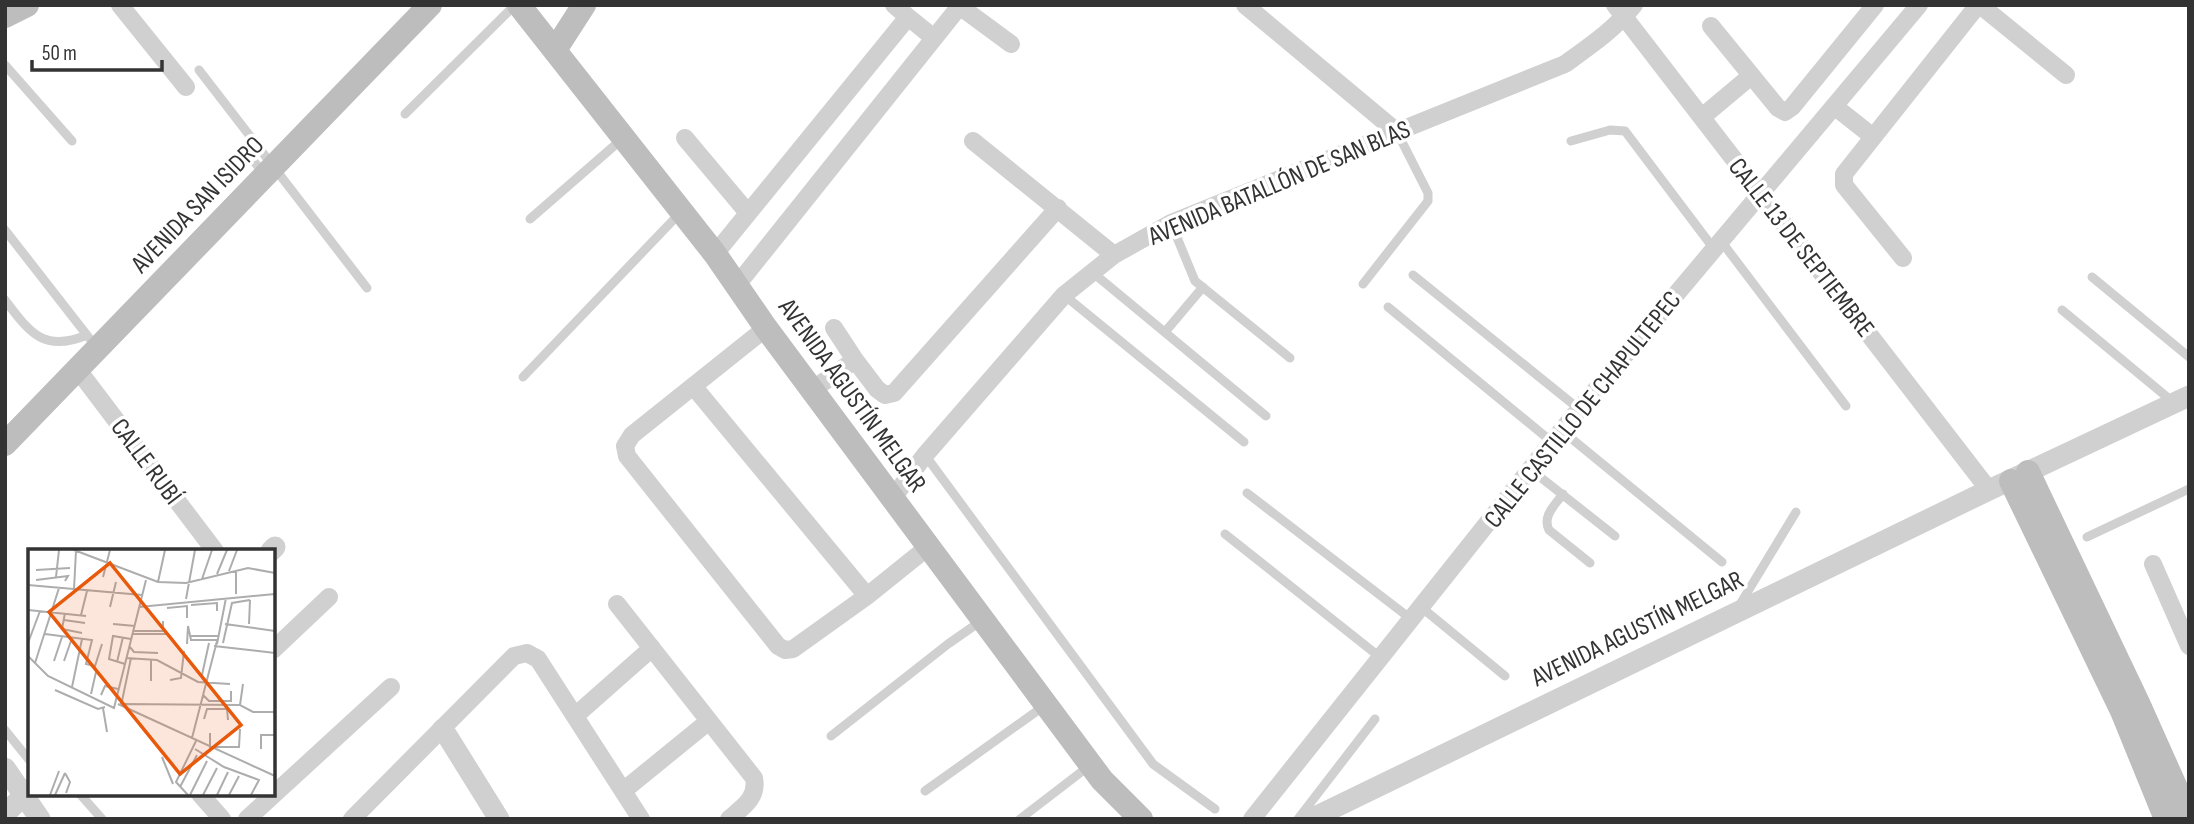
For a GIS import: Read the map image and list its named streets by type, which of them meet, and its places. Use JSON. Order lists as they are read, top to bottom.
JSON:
{
  "streets": {
    "main road": ["AVENIDA SAN ISIDRO", "AVENIDA AGUSTÍN MELGAR"],
    "street": [
      "AVENIDA BATALLÓN DE SAN BLAS",
      "CALLE 13 DE SEPTIEMBRE",
      "CALLE CASTILLO DE CHAPULTEPEC",
      "CALLE RUBÍ"
    ]
  },
  "crossings": [
    ["AVENIDA BATALLÓN DE SAN BLAS", "CALLE 13 DE SEPTIEMBRE"],
    ["AVENIDA BATALLÓN DE SAN BLAS", "AVENIDA AGUSTÍN MELGAR"],
    ["AVENIDA SAN ISIDRO", "CALLE RUBÍ"],
    ["CALLE 13 DE SEPTIEMBRE", "AVENIDA AGUSTÍN MELGAR"],
    ["CALLE 13 DE SEPTIEMBRE", "CALLE CASTILLO DE CHAPULTEPEC"]
  ],
  "scale_bar": "50 m"
}
